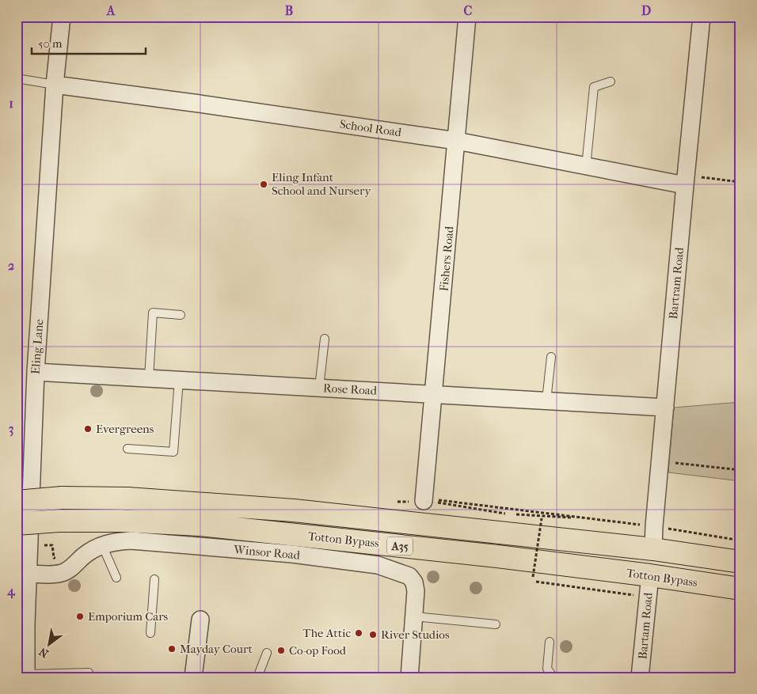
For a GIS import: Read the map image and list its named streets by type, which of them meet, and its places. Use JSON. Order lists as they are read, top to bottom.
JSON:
{
  "streets": {
    "main road": ["Totton Bypass", "A35"],
    "street": [
      "School Road",
      "Fishers Road",
      "Bartram Road",
      "Eling Lane",
      "Rose Road",
      "Winsor Road",
      "Bartam Road"
    ]
  },
  "crossings": [
    ["School Road", "Fishers Road"],
    ["School Road", "Bartram Road"],
    ["School Road", "Eling Lane"],
    ["Fishers Road", "Rose Road"],
    ["Bartram Road", "Rose Road"],
    ["Bartram Road", "Totton Bypass"],
    ["Eling Lane", "Rose Road"],
    ["Eling Lane", "Winsor Road"],
    ["Totton Bypass", "Bartam Road"]
  ],
  "places": [
    "Eling Infant School and Nursery",
    "Evergreens",
    "Emporium Cars",
    "The Attic",
    "River Studios",
    "Mayday Court",
    "Co-op Food"
  ],
  "scale_bar": "50 m",
  "north": "bottom left",
  "grid": {
    "columns": [
      "A",
      "B",
      "C",
      "D"
    ],
    "rows": [
      "1",
      "2",
      "3",
      "4"
    ]
  }
}
